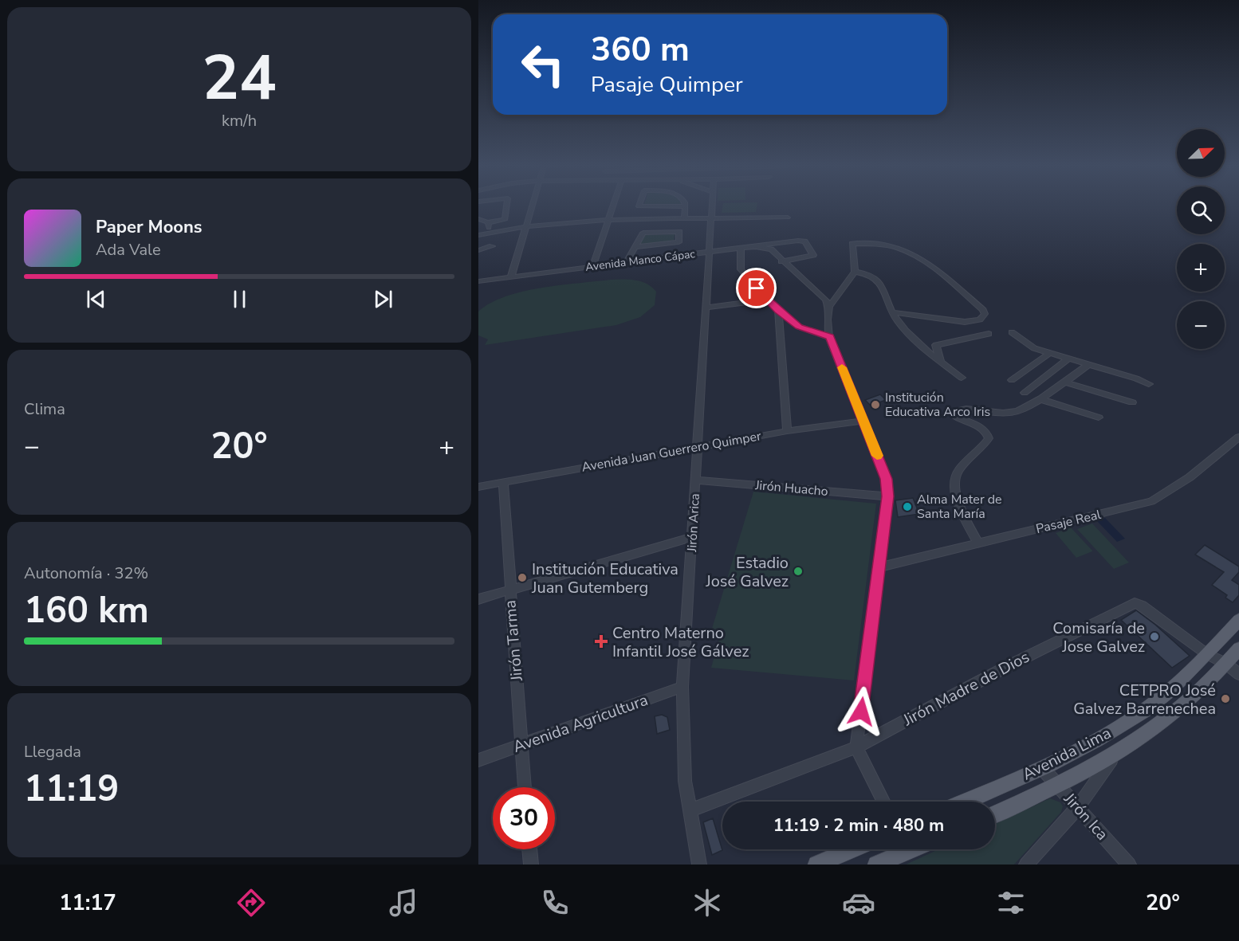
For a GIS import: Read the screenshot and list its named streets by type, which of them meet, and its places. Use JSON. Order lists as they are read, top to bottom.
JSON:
{
  "streets": {
    "main road": ["Avenida Lima"],
    "street": [
      "Avenida Manco Cápac",
      "Avenida Juan Guerrero Quimper",
      "Jirón Huacho",
      "Pasaje Real",
      "Jirón Arica",
      "Jirón Tarma",
      "Jirón Madre de Dios",
      "Avenida Agricultura",
      "Jirón Ica"
    ]
  },
  "crossings": [
    ["Avenida Manco Cápac", "Jirón Arica"],
    ["Avenida Juan Guerrero Quimper", "Jirón Arica"],
    ["Avenida Juan Guerrero Quimper", "Jirón Tarma"],
    ["Jirón Huacho", "Jirón Arica"],
    ["Jirón Arica", "Jirón Madre de Dios"],
    ["Jirón Arica", "Avenida Agricultura"],
    ["Jirón Tarma", "Avenida Agricultura"],
    ["Jirón Madre de Dios", "Avenida Lima"],
    ["Avenida Lima", "Jirón Ica"]
  ],
  "places": {
    "other": [
      "Institución Educativa Arco Iris",
      "Alma Mater de Santa María",
      "Estadio José Galvez",
      "Institución Educativa Juan Gutemberg",
      "Comisaría de Jose Galvez",
      "CETPRO José Galvez Barrenechea"
    ],
    "health": ["Centro Materno Infantil José Gálvez"]
  },
  "north": "top right",
  "page": {
    "tile": [
      ["24", "km/h"],
      "Clima",
      ["Autonomía · 32%", "160 km"],
      ["Llegada", "11:19"]
    ],
    "turn": ["360 m", "Pasaje Quimper"],
    "map_buttons": ["+", "−"],
    "song": ["Paper Moons", "Ada Vale"],
    "heat": ["−", "20°", "+"],
    "limit": "30",
    "trip": "11:19 · 2 min · 480 m",
    "tabs": ["11:17", "20°"]
  }
}
